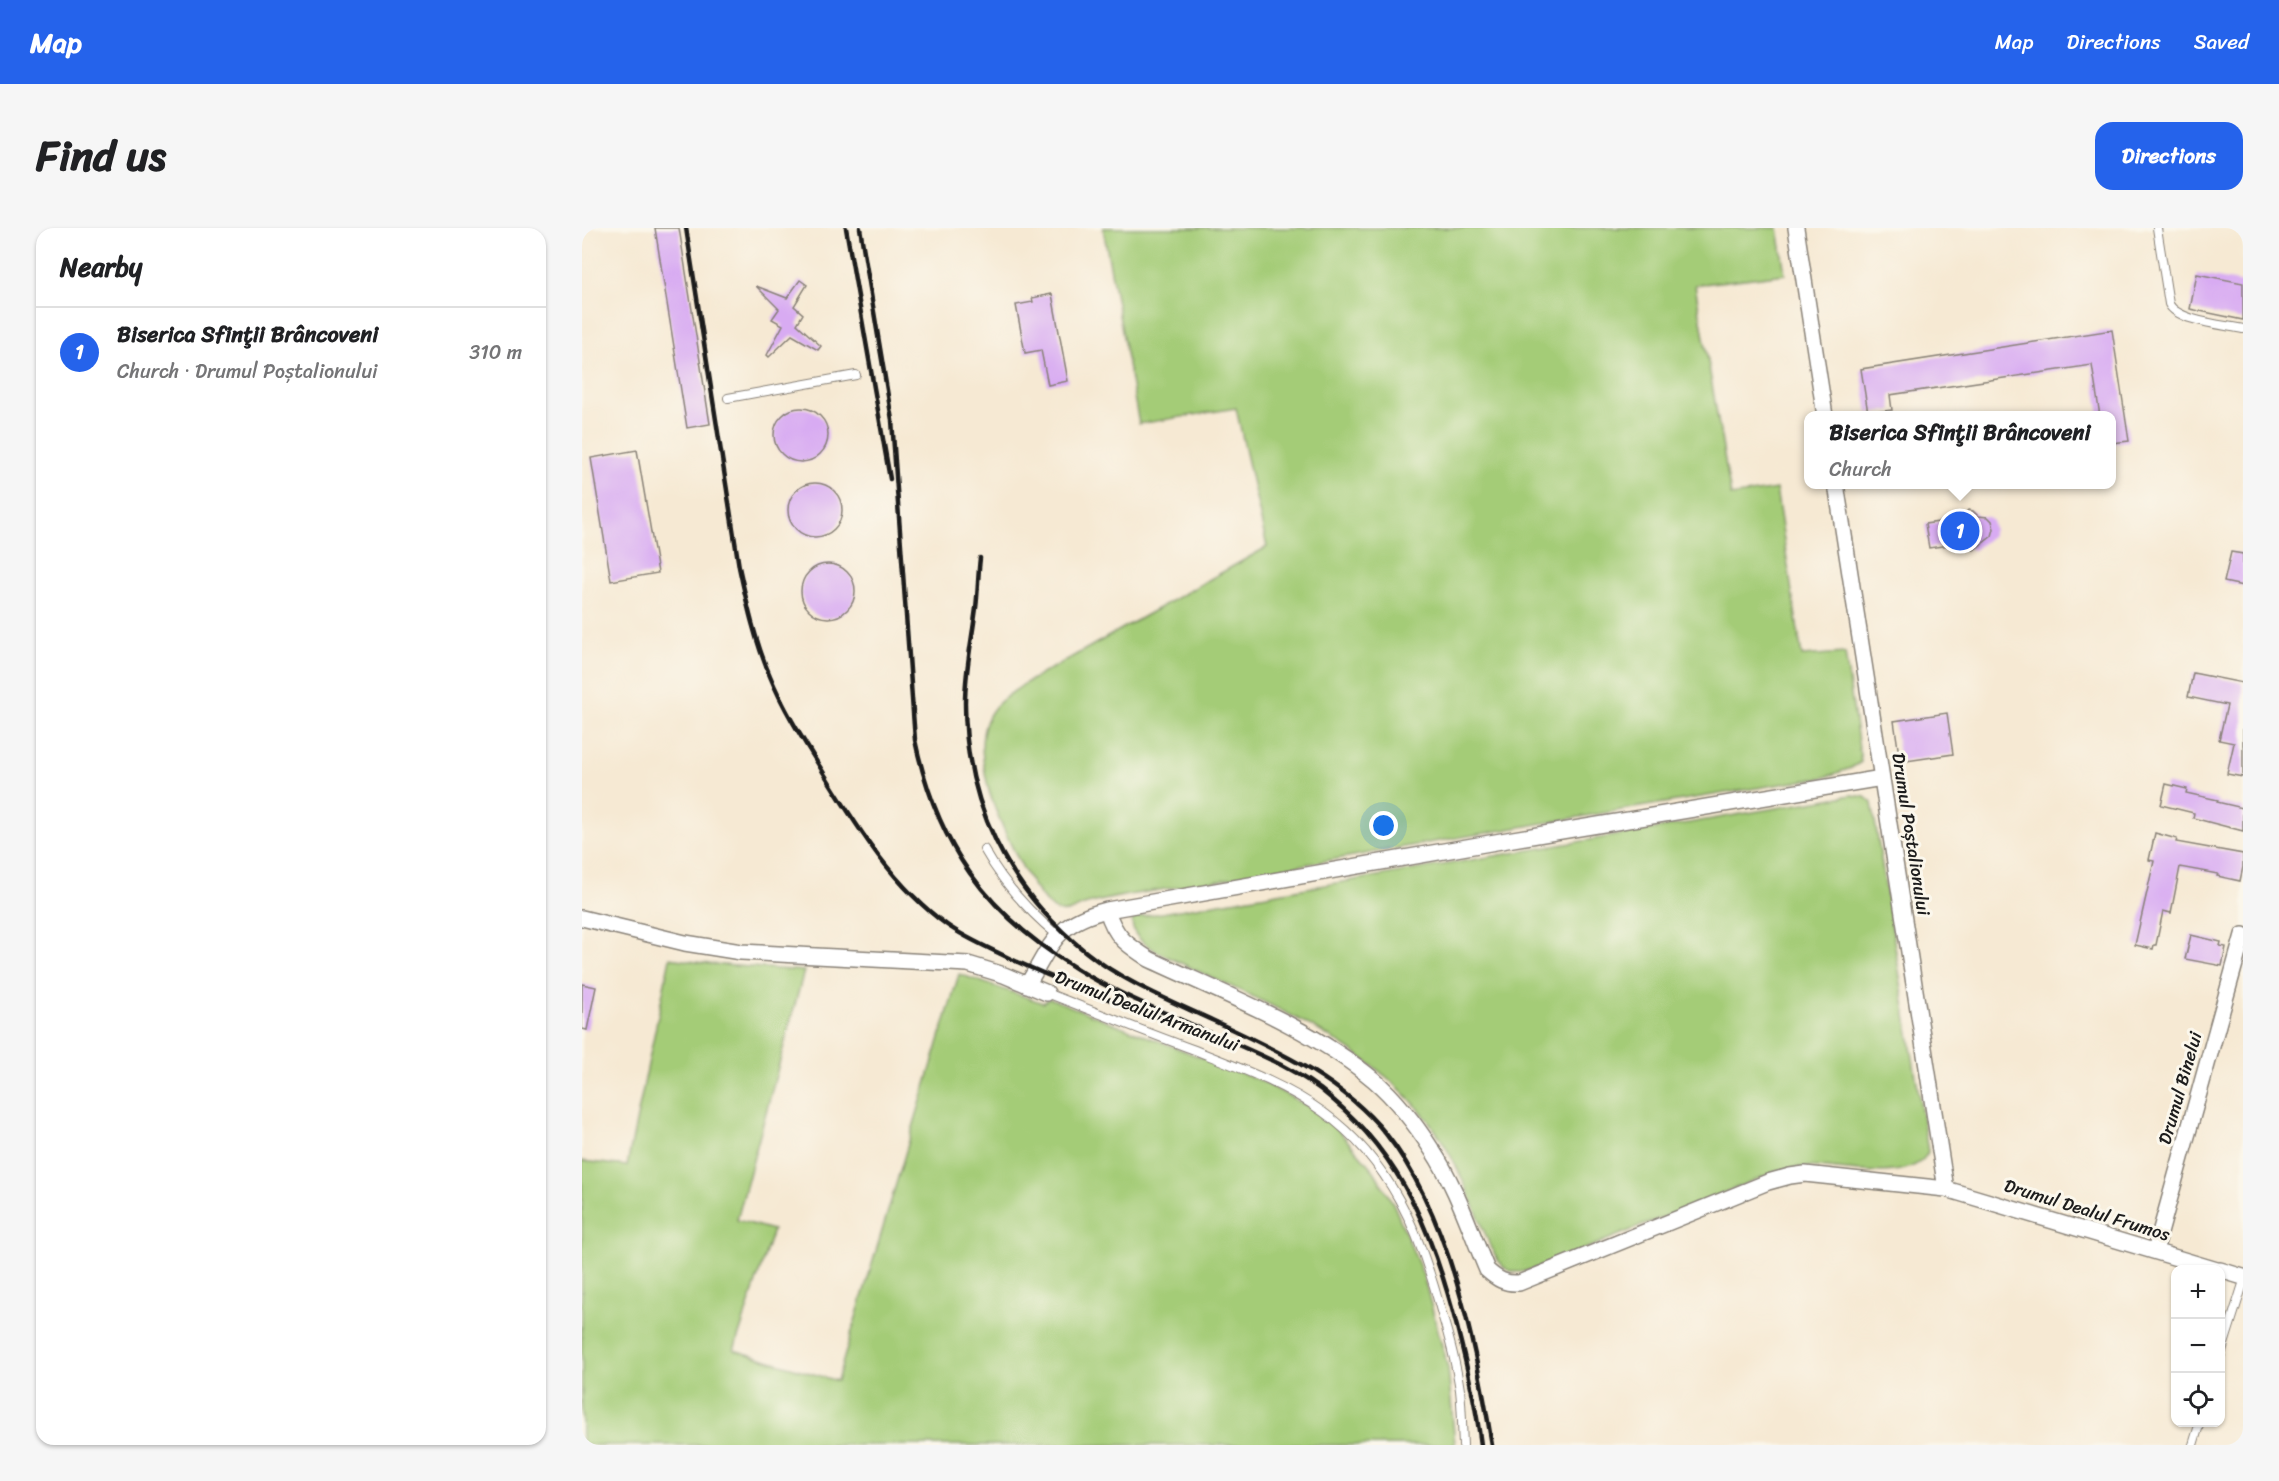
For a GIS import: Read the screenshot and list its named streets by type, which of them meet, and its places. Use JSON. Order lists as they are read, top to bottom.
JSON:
{
  "streets": {
    "street": [
      "Drumul Poștalionului",
      "Drumul Dealul Armanului",
      "Drumul Binelui",
      "Drumul Dealul Frumos"
    ]
  },
  "crossings": [
    ["Drumul Poștalionului", "Drumul Dealul Frumos"],
    ["Drumul Binelui", "Drumul Dealul Frumos"]
  ],
  "page": {
    "header": "Map",
    "nav": ["Map", "Directions", "Saved"],
    "title": "Find us",
    "buttons": "Directions",
    "heading": "Nearby",
    "list": [
      {
        "mark": "1",
        "name": "Biserica Sfinţii Brâncoveni",
        "note": "Church · Drumul Poștalionului",
        "value": "310 m"
      }
    ],
    "popup": ["Biserica Sfinţii Brâncoveni", "Church"],
    "pins": "1",
    "map_buttons": ["+", "−"]
  }
}
